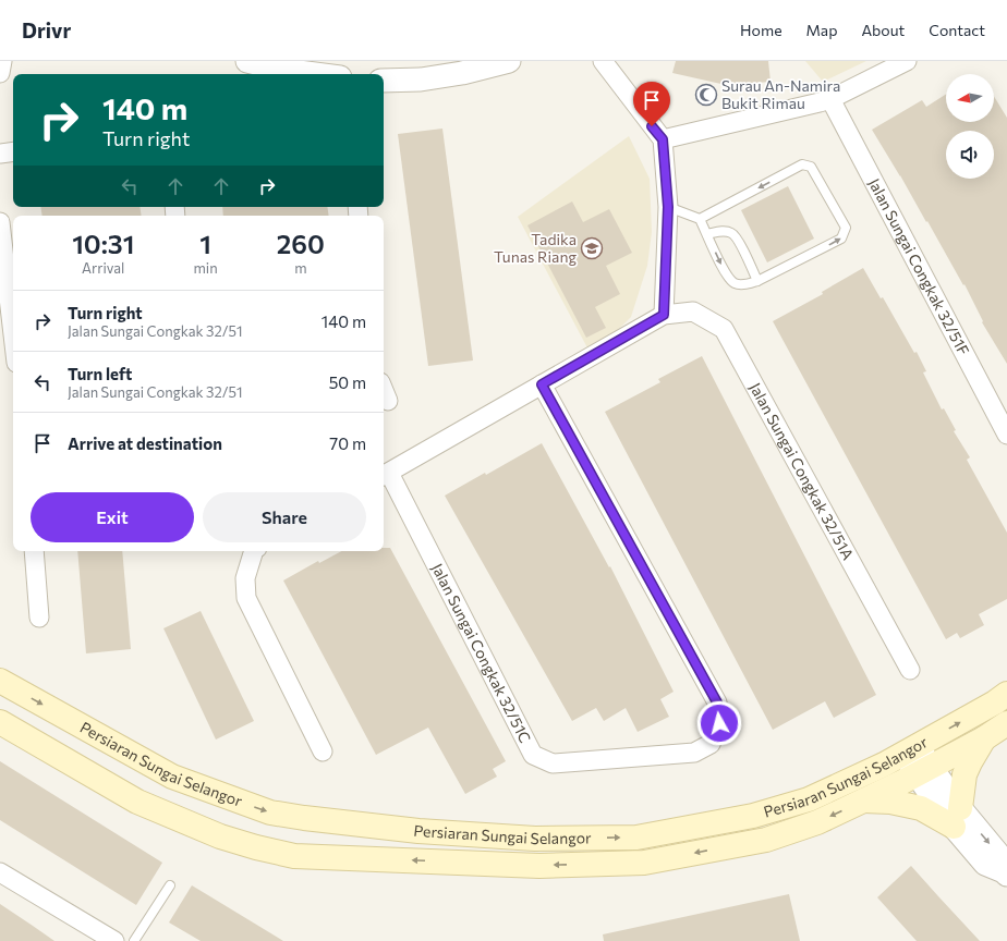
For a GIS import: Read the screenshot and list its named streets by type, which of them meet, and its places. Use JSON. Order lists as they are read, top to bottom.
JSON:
{
  "streets": {
    "main road": ["Persiaran Sungai Selangor"],
    "street": ["Jalan Sungai Congkak 32/51F", "Jalan Sungai Congkak 32/51A", "Jalan Sungai Congkak 32/51C"]
  },
  "places": {
    "mosque": ["Surau An-Namira Bukit Rimau"],
    "school or university": ["Tadika Tunas Riang"]
  },
  "north": "left",
  "page": {
    "header": "Drivr",
    "nav": [
      "Home",
      "Map",
      "About",
      "Contact"
    ],
    "turn": ["140 m", "Turn right"],
    "eta": [
      "10:31",
      "Arrival",
      "1",
      "min",
      "260",
      "m"
    ],
    "list": [
      {
        "name": "Turn right",
        "note": "Jalan Sungai Congkak 32/51",
        "value": "140 m"
      },
      {
        "name": "Turn left",
        "note": "Jalan Sungai Congkak 32/51",
        "value": "50 m"
      },
      {
        "name": "Arrive at destination",
        "value": "70 m"
      }
    ],
    "buttons": ["Exit", "Share"]
  }
}
